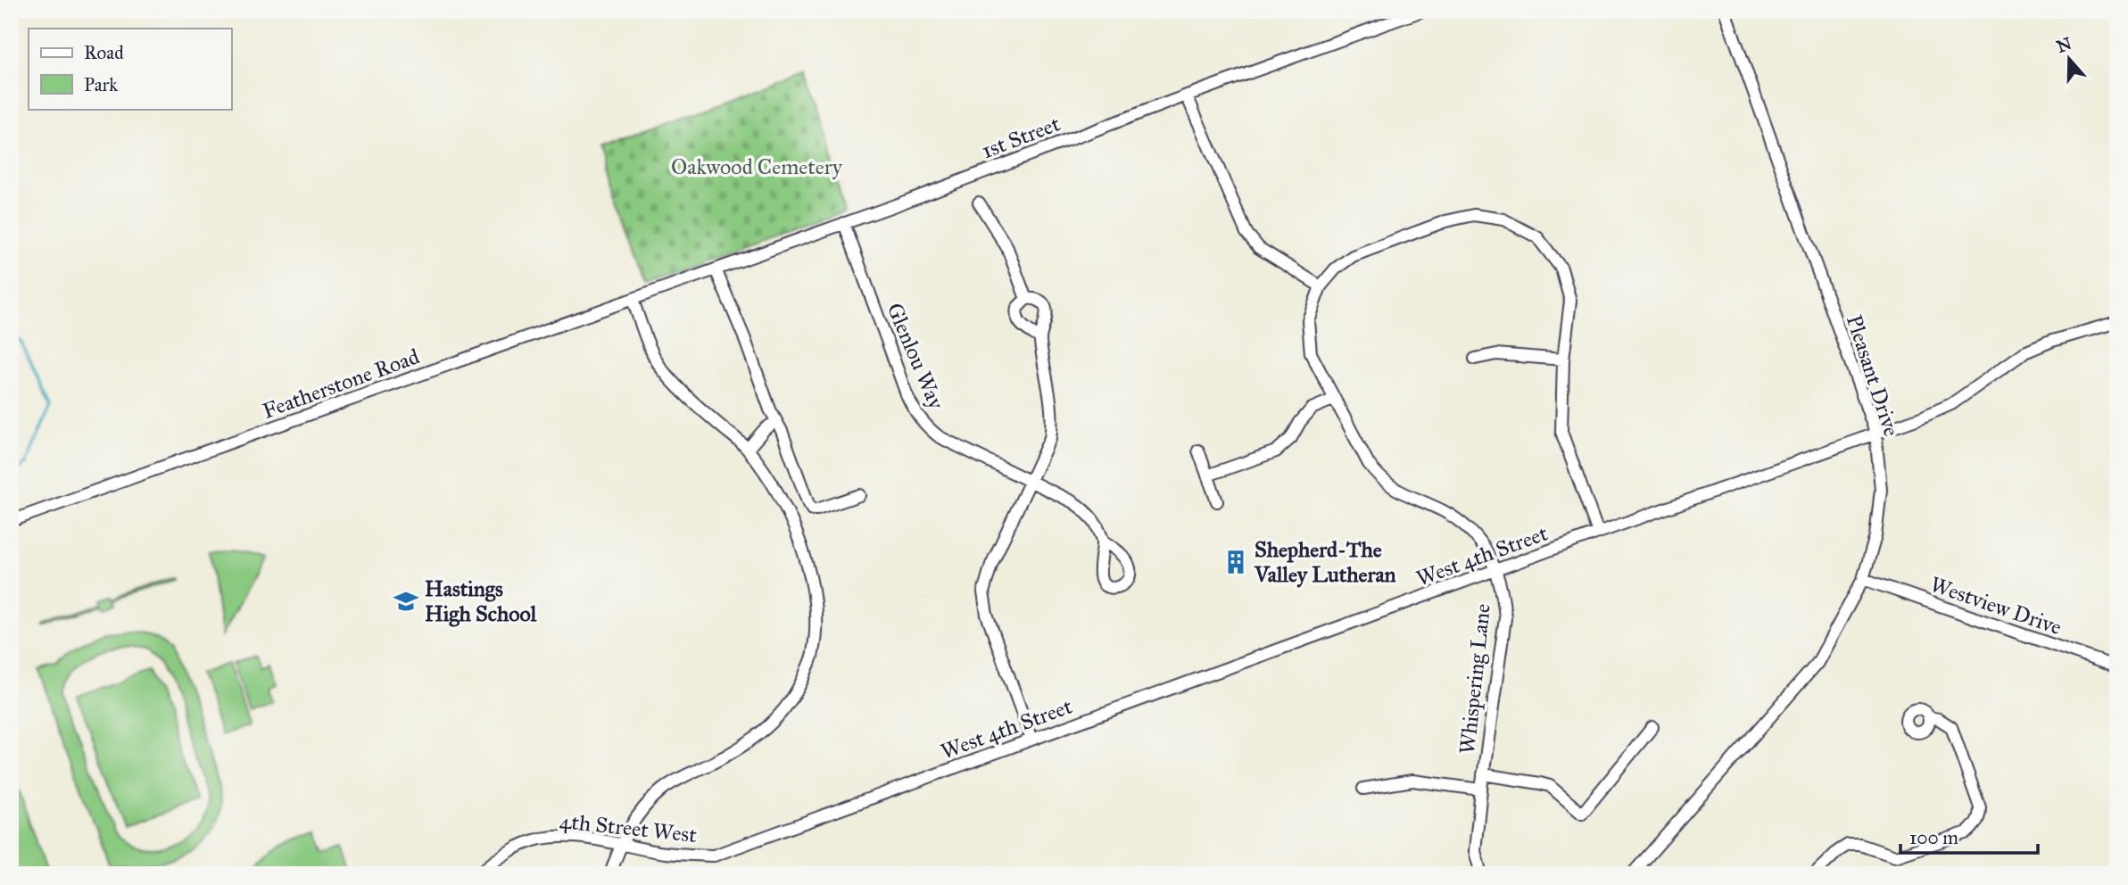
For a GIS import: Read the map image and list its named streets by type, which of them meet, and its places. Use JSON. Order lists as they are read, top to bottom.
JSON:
{
  "streets": {
    "street": [
      "1st Street",
      "Glenlou Way",
      "Pleasant Drive",
      "Featherstone Road",
      "West 4th Street",
      "Westview Drive",
      "Whispering Lane",
      "4th Street West"
    ]
  },
  "crossings": [
    ["1st Street", "Glenlou Way"],
    ["1st Street", "Featherstone Road"],
    ["Pleasant Drive", "West 4th Street"],
    ["Pleasant Drive", "Westview Drive"],
    ["West 4th Street", "Whispering Lane"],
    ["West 4th Street", "4th Street West"]
  ],
  "parks": ["Oakwood Cemetery"],
  "places": {
    "building": ["Shepherd-The Valley Lutheran"],
    "school or university": ["Hastings High School"]
  },
  "legend": ["Road", "Park"],
  "scale_bar": "100 m",
  "north": "top"
}
